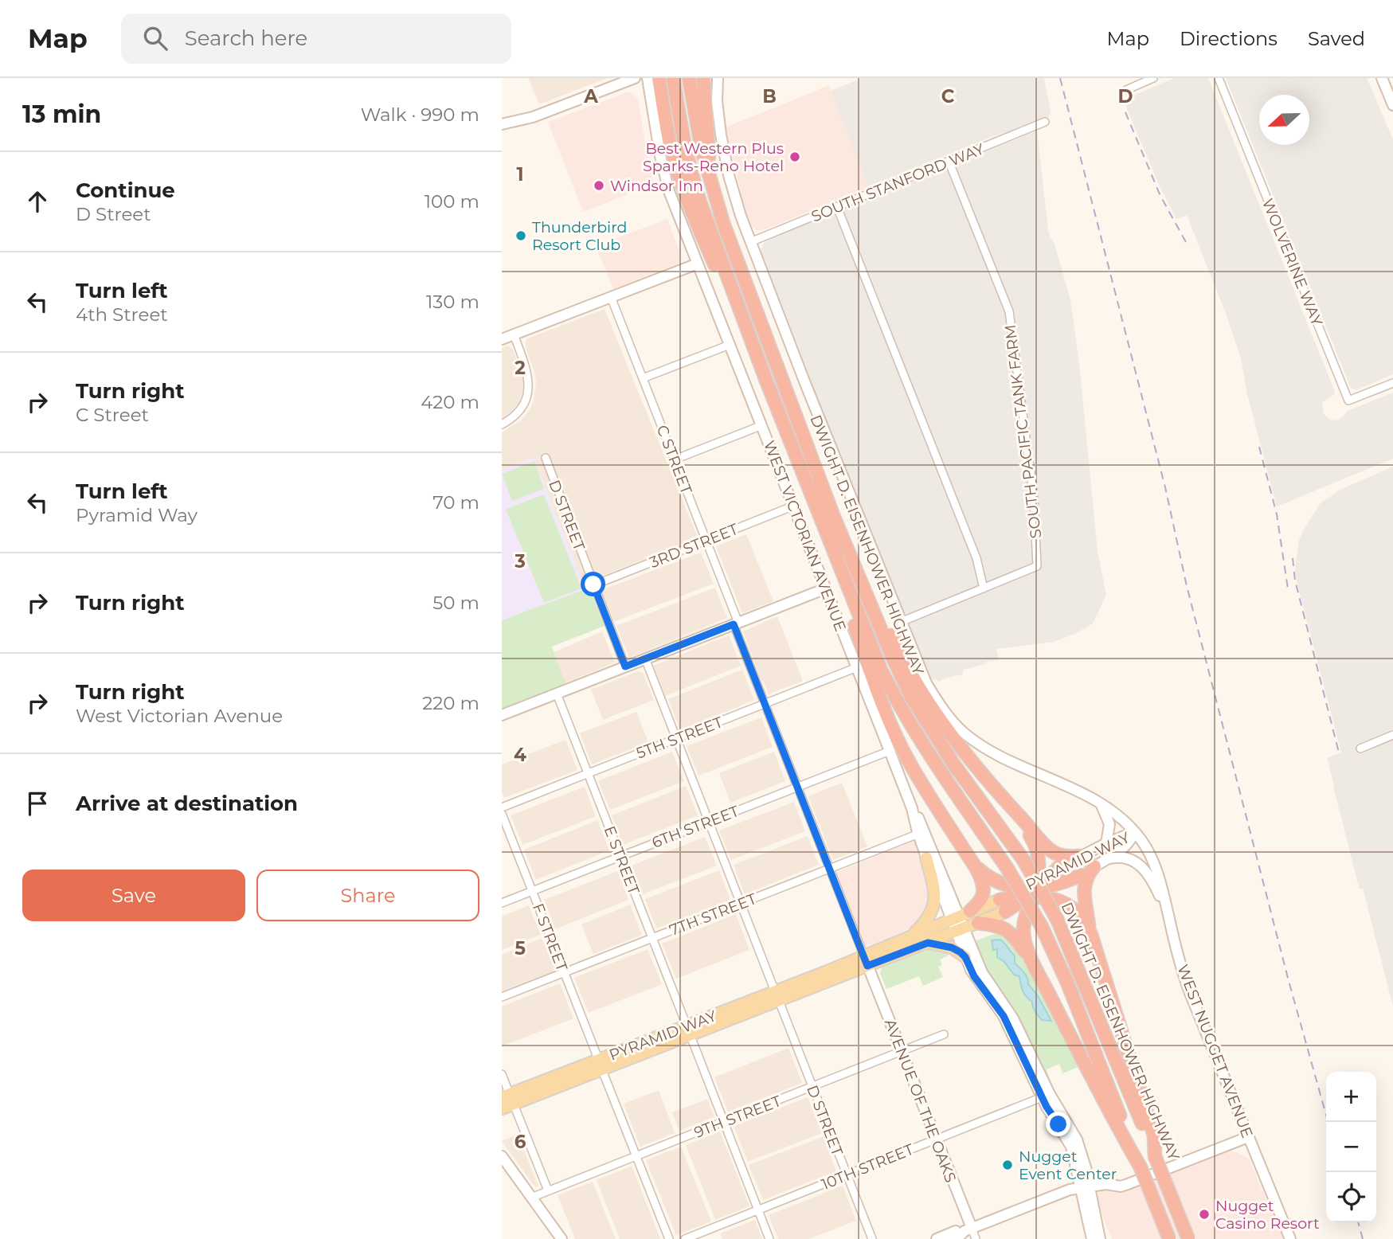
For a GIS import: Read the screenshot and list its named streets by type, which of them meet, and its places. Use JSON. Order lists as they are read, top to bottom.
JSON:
{
  "streets": {
    "highway": ["DWIGHT D. EISENHOWER HIGHWAY"],
    "main road": ["PYRAMID WAY"],
    "street": [
      "SOUTH STANFORD WAY",
      "WOLVERINE WAY",
      "SOUTH PACIFIC TANK FARM",
      "C STREET",
      "D STREET",
      "WEST VICTORIAN AVENUE",
      "3RD STREET",
      "5TH STREET",
      "6TH STREET",
      "E STREET",
      "7TH STREET",
      "F STREET",
      "WEST NUGGET AVENUE",
      "AVENUE OF THE OAKS",
      "9TH STREET",
      "10TH STREET"
    ]
  },
  "crossings": [
    ["SOUTH STANFORD WAY", "SOUTH PACIFIC TANK FARM"],
    ["SOUTH STANFORD WAY", "WEST NUGGET AVENUE"],
    ["SOUTH PACIFIC TANK FARM", "WEST NUGGET AVENUE"],
    ["C STREET", "3RD STREET"],
    ["C STREET", "5TH STREET"],
    ["C STREET", "6TH STREET"],
    ["C STREET", "PYRAMID WAY"],
    ["C STREET", "7TH STREET"],
    ["C STREET", "AVENUE OF THE OAKS"],
    ["D STREET", "3RD STREET"],
    ["D STREET", "5TH STREET"],
    ["D STREET", "6TH STREET"],
    ["D STREET", "PYRAMID WAY"],
    ["D STREET", "7TH STREET"],
    ["D STREET", "9TH STREET"],
    ["D STREET", "10TH STREET"],
    ["WEST VICTORIAN AVENUE", "3RD STREET"],
    ["WEST VICTORIAN AVENUE", "5TH STREET"],
    ["WEST VICTORIAN AVENUE", "6TH STREET"],
    ["WEST VICTORIAN AVENUE", "PYRAMID WAY"],
    ["WEST VICTORIAN AVENUE", "7TH STREET"],
    ["WEST VICTORIAN AVENUE", "10TH STREET"],
    ["5TH STREET", "E STREET"],
    ["6TH STREET", "E STREET"],
    ["6TH STREET", "F STREET"],
    ["E STREET", "PYRAMID WAY"],
    ["E STREET", "7TH STREET"],
    ["E STREET", "9TH STREET"],
    ["E STREET", "10TH STREET"],
    ["PYRAMID WAY", "F STREET"],
    ["PYRAMID WAY", "WEST NUGGET AVENUE"],
    ["PYRAMID WAY", "AVENUE OF THE OAKS"],
    ["7TH STREET", "F STREET"],
    ["F STREET", "9TH STREET"],
    ["AVENUE OF THE OAKS", "9TH STREET"],
    ["AVENUE OF THE OAKS", "10TH STREET"]
  ],
  "places": [
    "Best Western Plus Sparks-Reno Hotel",
    "Windsor Inn",
    "Thunderbird Resort Club",
    "Nugget Event Center",
    "Nugget Casino Resort"
  ],
  "north": "left",
  "page": {
    "header": "Map",
    "search": "Search here",
    "nav": ["Map", "Directions", "Saved"],
    "heading": ["13 min", "Walk · 990 m"],
    "list": [
      ["Continue", "D Street", "100 m"],
      ["Turn left", "4th Street", "130 m"],
      ["Turn right", "C Street", "420 m"],
      ["Turn left", "Pyramid Way", "70 m"],
      ["Turn right", "50 m"],
      ["Turn right", "West Victorian Avenue", "220 m"],
      "Arrive at destination"
    ],
    "buttons": ["Save", "Share"],
    "map_buttons": ["+", "−"]
  },
  "grid": {
    "columns": [
      "A",
      "B",
      "C",
      "D"
    ],
    "rows": [
      "1",
      "2",
      "3",
      "4",
      "5",
      "6"
    ]
  }
}
